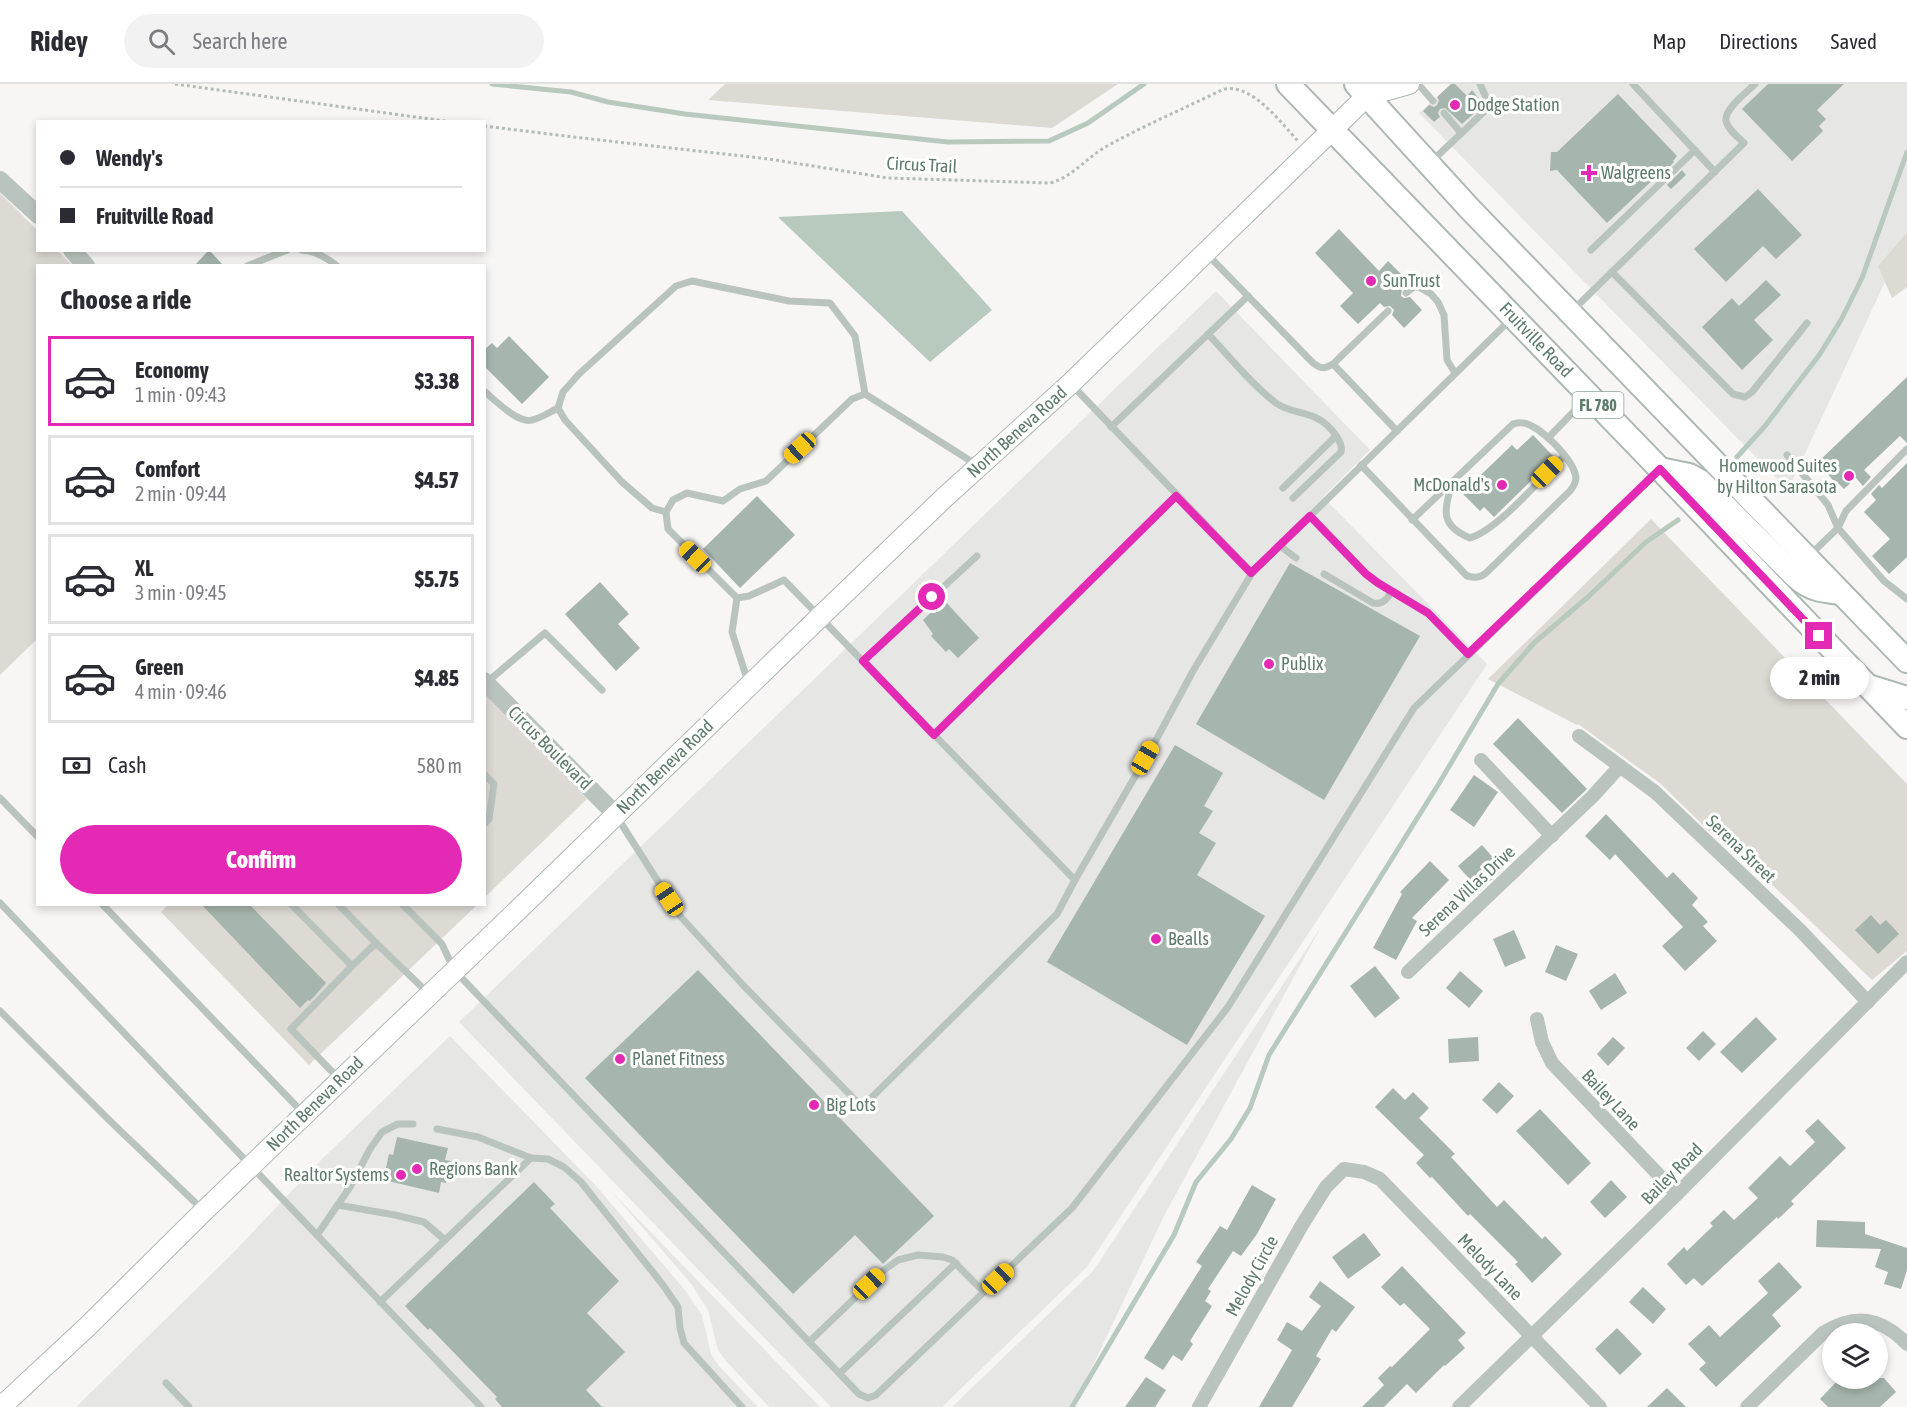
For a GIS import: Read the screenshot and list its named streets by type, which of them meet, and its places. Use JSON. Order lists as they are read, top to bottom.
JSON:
{
  "streets": {
    "main road": ["Fruitville Road", "FL 780", "North Beneva Road"],
    "street": [
      "Circus Boulevard",
      "Serena Street",
      "Serena Villas Drive",
      "Bailey Lane",
      "Bailey Road",
      "Melody Lane",
      "Melody Circle"
    ],
    "path": ["Circus Trail"]
  },
  "crossings": [
    ["Circus Trail", "North Beneva Road"],
    ["Fruitville Road", "North Beneva Road"],
    ["FL 780", "North Beneva Road"],
    ["North Beneva Road", "Circus Boulevard"],
    ["Serena Street", "Serena Villas Drive"],
    ["Serena Street", "Bailey Road"],
    ["Bailey Lane", "Bailey Road"],
    ["Bailey Road", "Melody Lane"],
    ["Melody Lane", "Melody Circle"]
  ],
  "places": {
    "other": [
      "Dodge Station",
      "SunTrust",
      "Homewood Suites by Hilton Sarasota",
      "McDonald's",
      "Publix",
      "Bealls",
      "Planet Fitness",
      "Big Lots",
      "Regions Bank",
      "Realtor Systems"
    ],
    "health": ["Walgreens"]
  },
  "page": {
    "header": "Ridey",
    "search": "Search here",
    "nav": ["Map", "Directions", "Saved"],
    "banner": ["Wendy's", "Fruitville Road"],
    "heading": "Choose a ride",
    "list": [
      {
        "name": "Economy",
        "note": "1 min · 09:43",
        "value": "$3.38"
      },
      {
        "name": "Comfort",
        "note": "2 min · 09:44",
        "value": "$4.57"
      },
      {
        "name": "XL",
        "note": "3 min · 09:45",
        "value": "$5.75"
      },
      {
        "name": "Green",
        "note": "4 min · 09:46",
        "value": "$4.85"
      }
    ],
    "bubble": "2 min",
    "pay": ["Cash", "580 m"],
    "buttons": "Confirm"
  }
}
